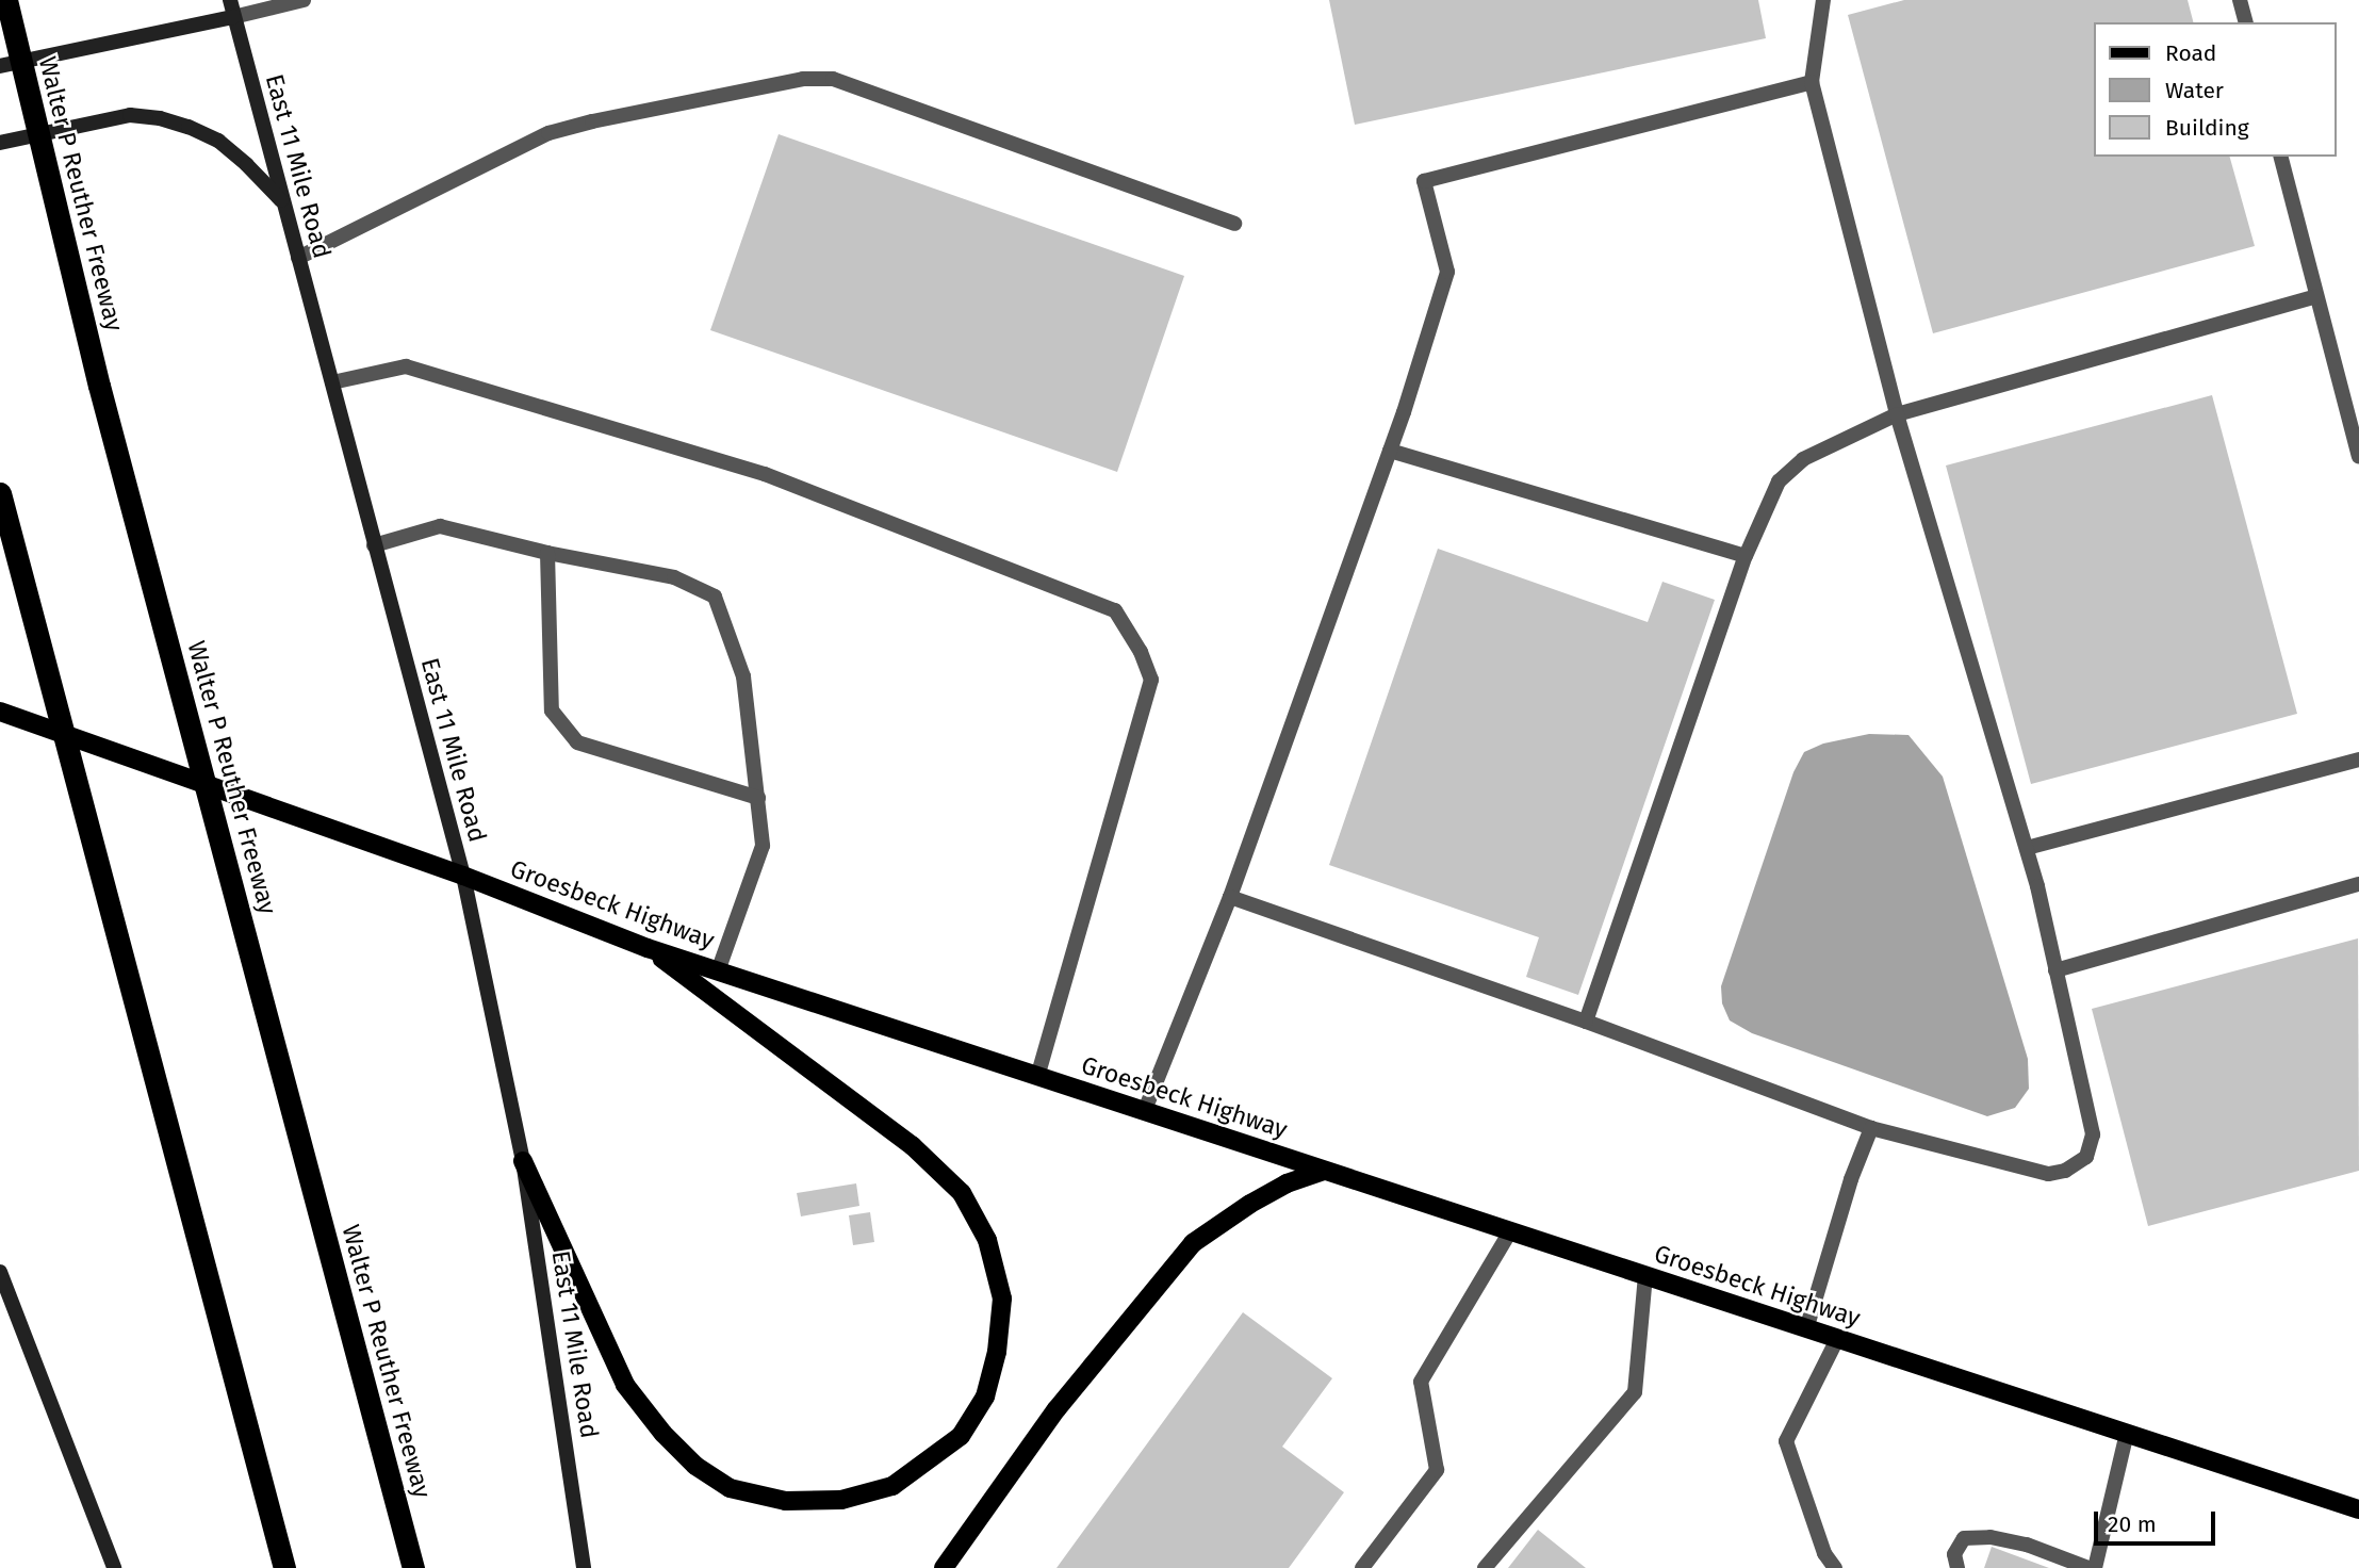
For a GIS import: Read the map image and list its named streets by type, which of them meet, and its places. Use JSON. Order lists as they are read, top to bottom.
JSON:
{
  "streets": {
    "highway": ["Walter P Reuther Freeway"],
    "main road": ["East 11 Mile Road", "Groesbeck Highway"]
  },
  "crossings": [
    ["East 11 Mile Road", "Groesbeck Highway"]
  ],
  "legend": ["Road", "Water", "Building"],
  "scale_bar": "20 m"
}
